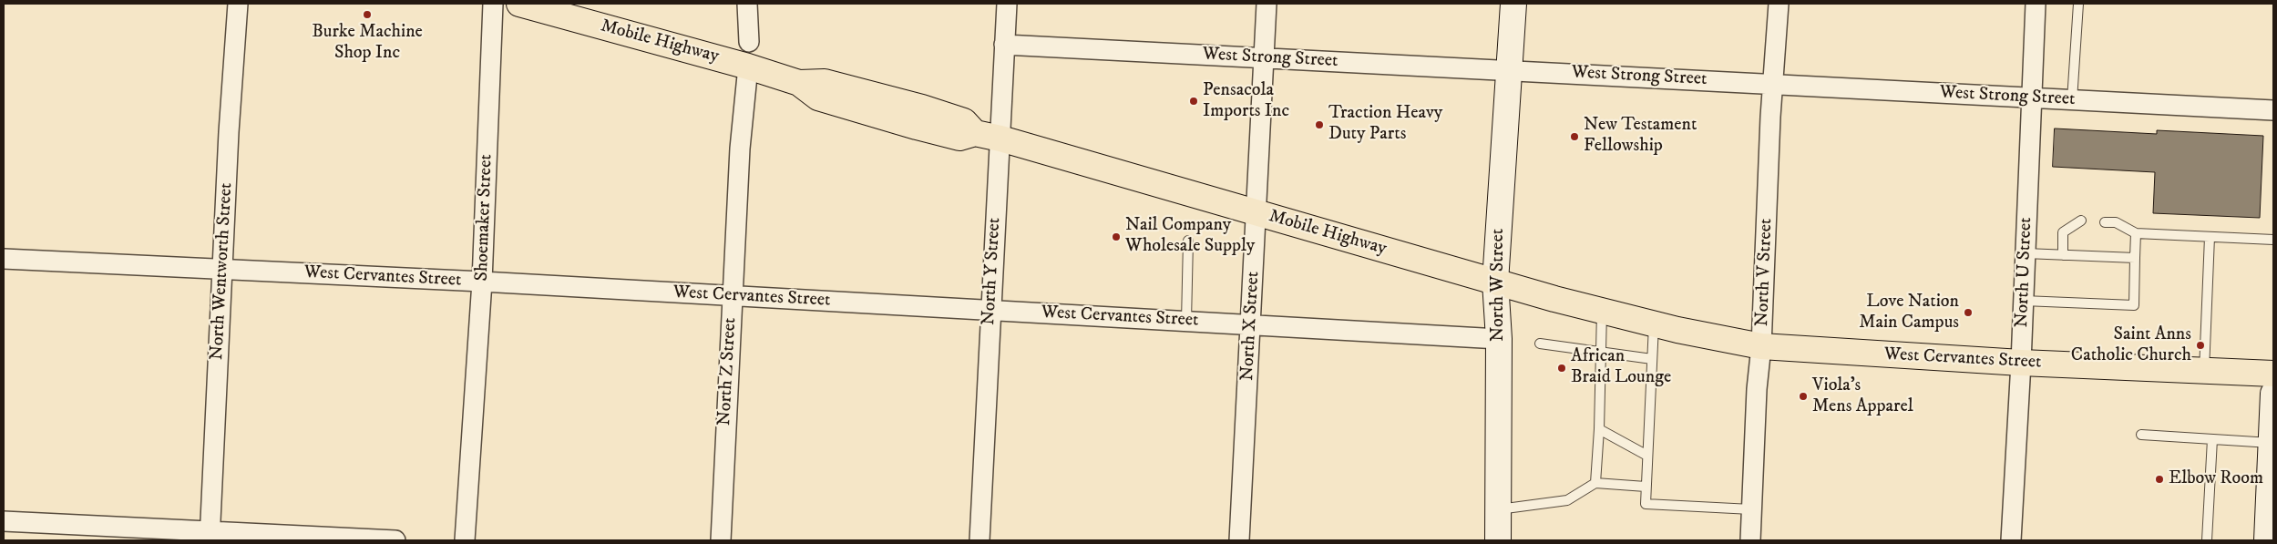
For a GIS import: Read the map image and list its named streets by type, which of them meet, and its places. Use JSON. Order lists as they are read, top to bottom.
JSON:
{
  "streets": {
    "main road": ["Mobile Highway", "West Cervantes Street", "North W Street"],
    "street": [
      "West Strong Street",
      "Shoemaker Street",
      "North Wentworth Street",
      "North Y Street",
      "North V Street",
      "North U Street",
      "North X Street",
      "North Z Street"
    ]
  },
  "crossings": [
    ["Mobile Highway", "North Y Street"],
    ["Mobile Highway", "West Cervantes Street"],
    ["Mobile Highway", "North W Street"],
    ["Mobile Highway", "North X Street"],
    ["Mobile Highway", "North Z Street"],
    ["West Strong Street", "North Y Street"],
    ["West Strong Street", "North V Street"],
    ["West Strong Street", "North U Street"],
    ["West Strong Street", "North W Street"],
    ["West Strong Street", "North X Street"],
    ["Shoemaker Street", "West Cervantes Street"],
    ["North Wentworth Street", "West Cervantes Street"],
    ["North Y Street", "West Cervantes Street"],
    ["North V Street", "West Cervantes Street"],
    ["North U Street", "West Cervantes Street"],
    ["West Cervantes Street", "North W Street"],
    ["West Cervantes Street", "North X Street"],
    ["West Cervantes Street", "North Z Street"]
  ],
  "places": [
    "Burke Machine Shop Inc",
    "Pensacola Imports Inc",
    "Traction Heavy Duty Parts",
    "New Testament Fellowship",
    "Nail Company Wholesale Supply",
    "Love Nation Main Campus",
    "Saint Anns Catholic Church",
    "African Braid Lounge",
    "Viola's Mens Apparel",
    "Elbow Room"
  ]
}
